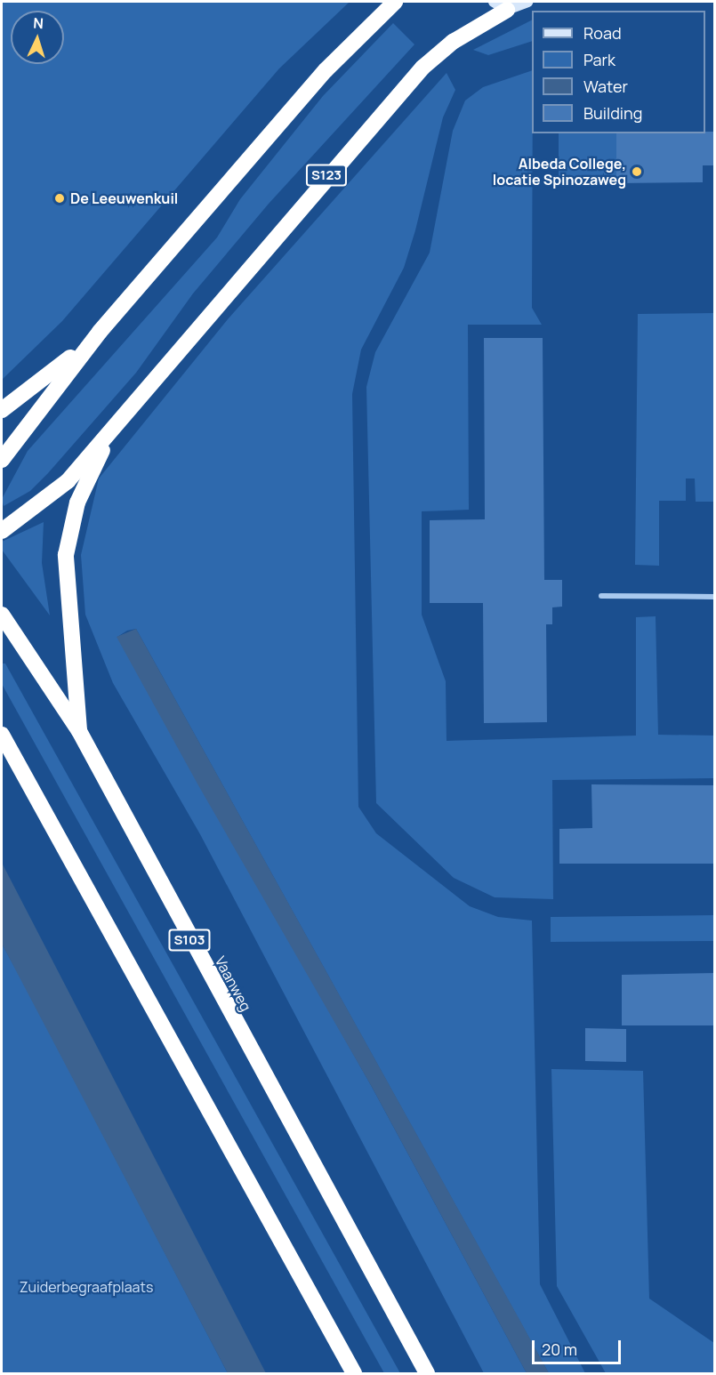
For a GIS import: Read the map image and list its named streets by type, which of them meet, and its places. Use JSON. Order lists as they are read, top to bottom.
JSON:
{
  "streets": {
    "highway": ["S123", "S103", "Vaanweg"]
  },
  "parks": ["Zuiderbegraafplaats"],
  "places": ["Albeda College, locatie Spinozaweg", "De Leeuwenkuil"],
  "legend": [
    "Road",
    "Park",
    "Water",
    "Building"
  ],
  "scale_bar": "20 m",
  "north": "top"
}
